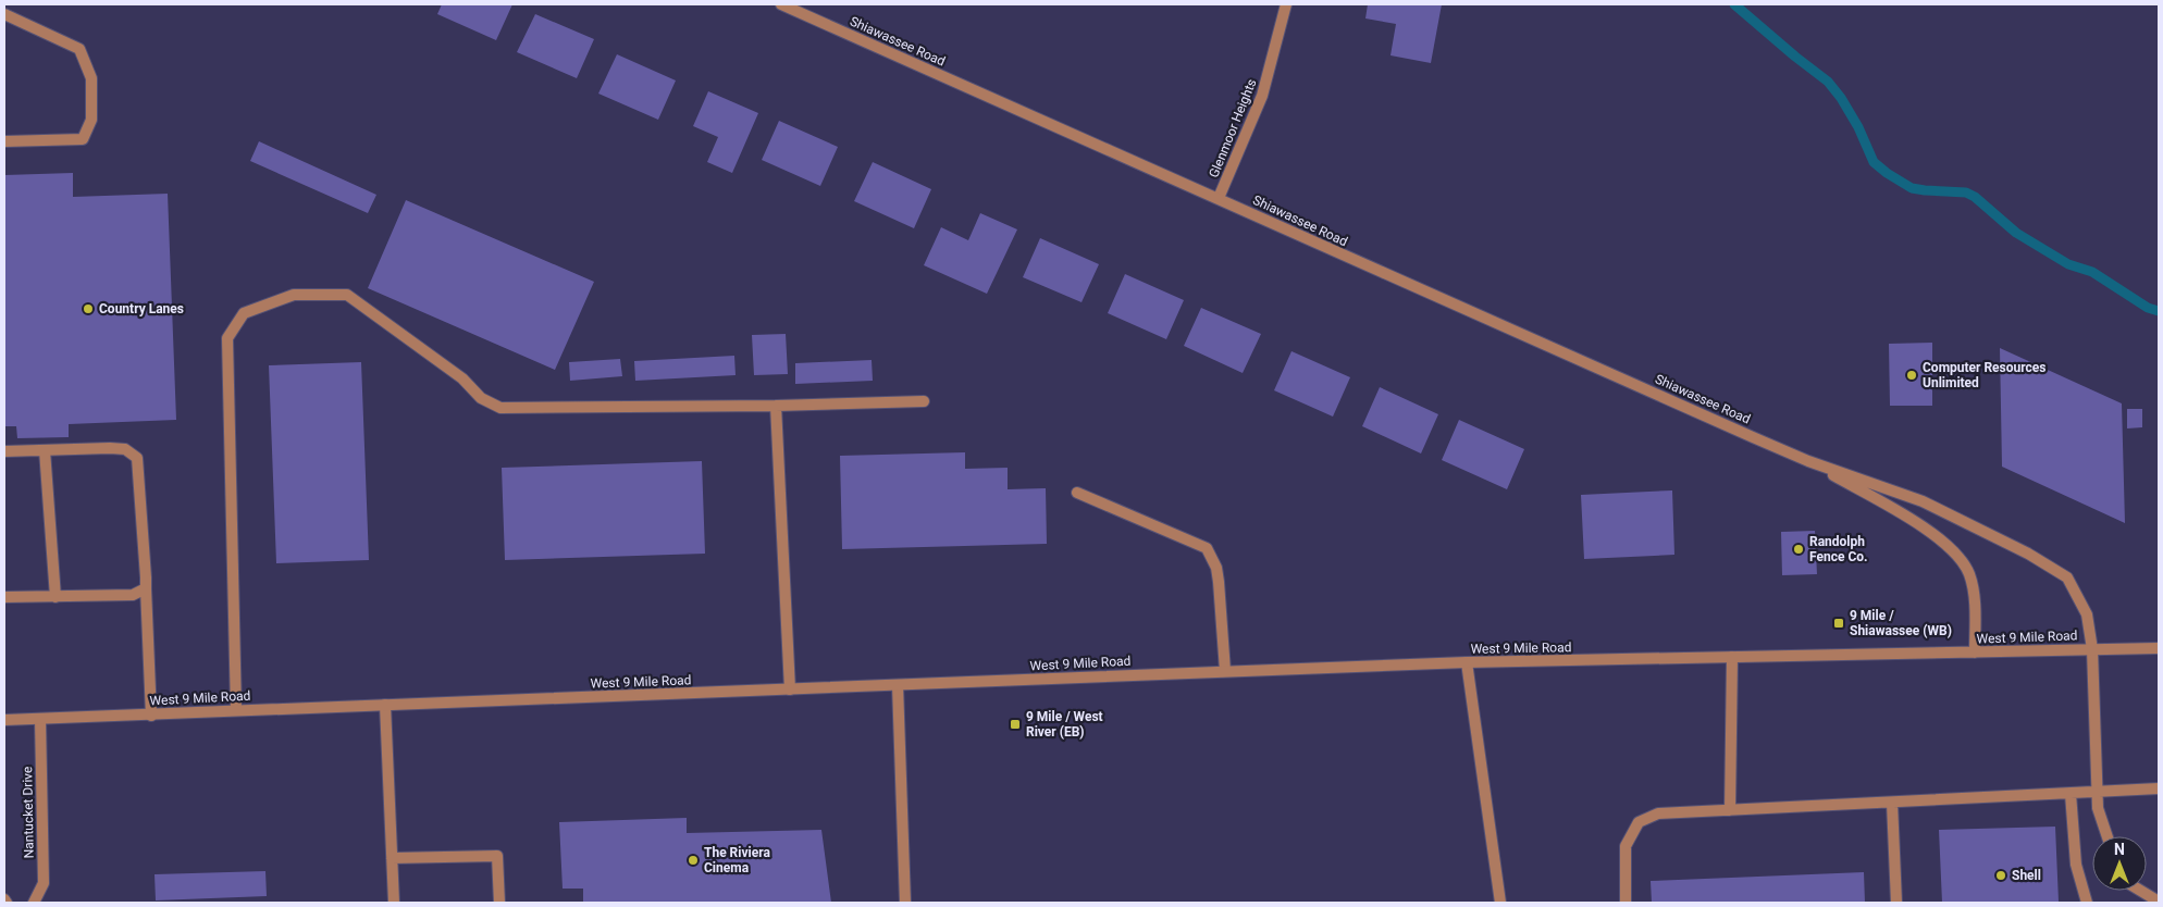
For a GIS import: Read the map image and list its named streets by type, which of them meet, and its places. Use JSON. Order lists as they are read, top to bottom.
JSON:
{
  "streets": {
    "street": [
      "Shiawassee Road",
      "Glenmoor Heights",
      "West 9 Mile Road",
      "Nantucket Drive"
    ]
  },
  "crossings": [
    ["Shiawassee Road", "Glenmoor Heights"],
    ["Shiawassee Road", "West 9 Mile Road"],
    ["West 9 Mile Road", "Nantucket Drive"]
  ],
  "places": {
    "other": [
      "Country Lanes",
      "Computer Resources Unlimited",
      "Randolph Fence Co.",
      "The Riviera Cinema",
      "Shell"
    ],
    "transit": ["9 Mile / Shiawassee (WB)", "9 Mile / West River (EB)"]
  },
  "north": "top"
}
